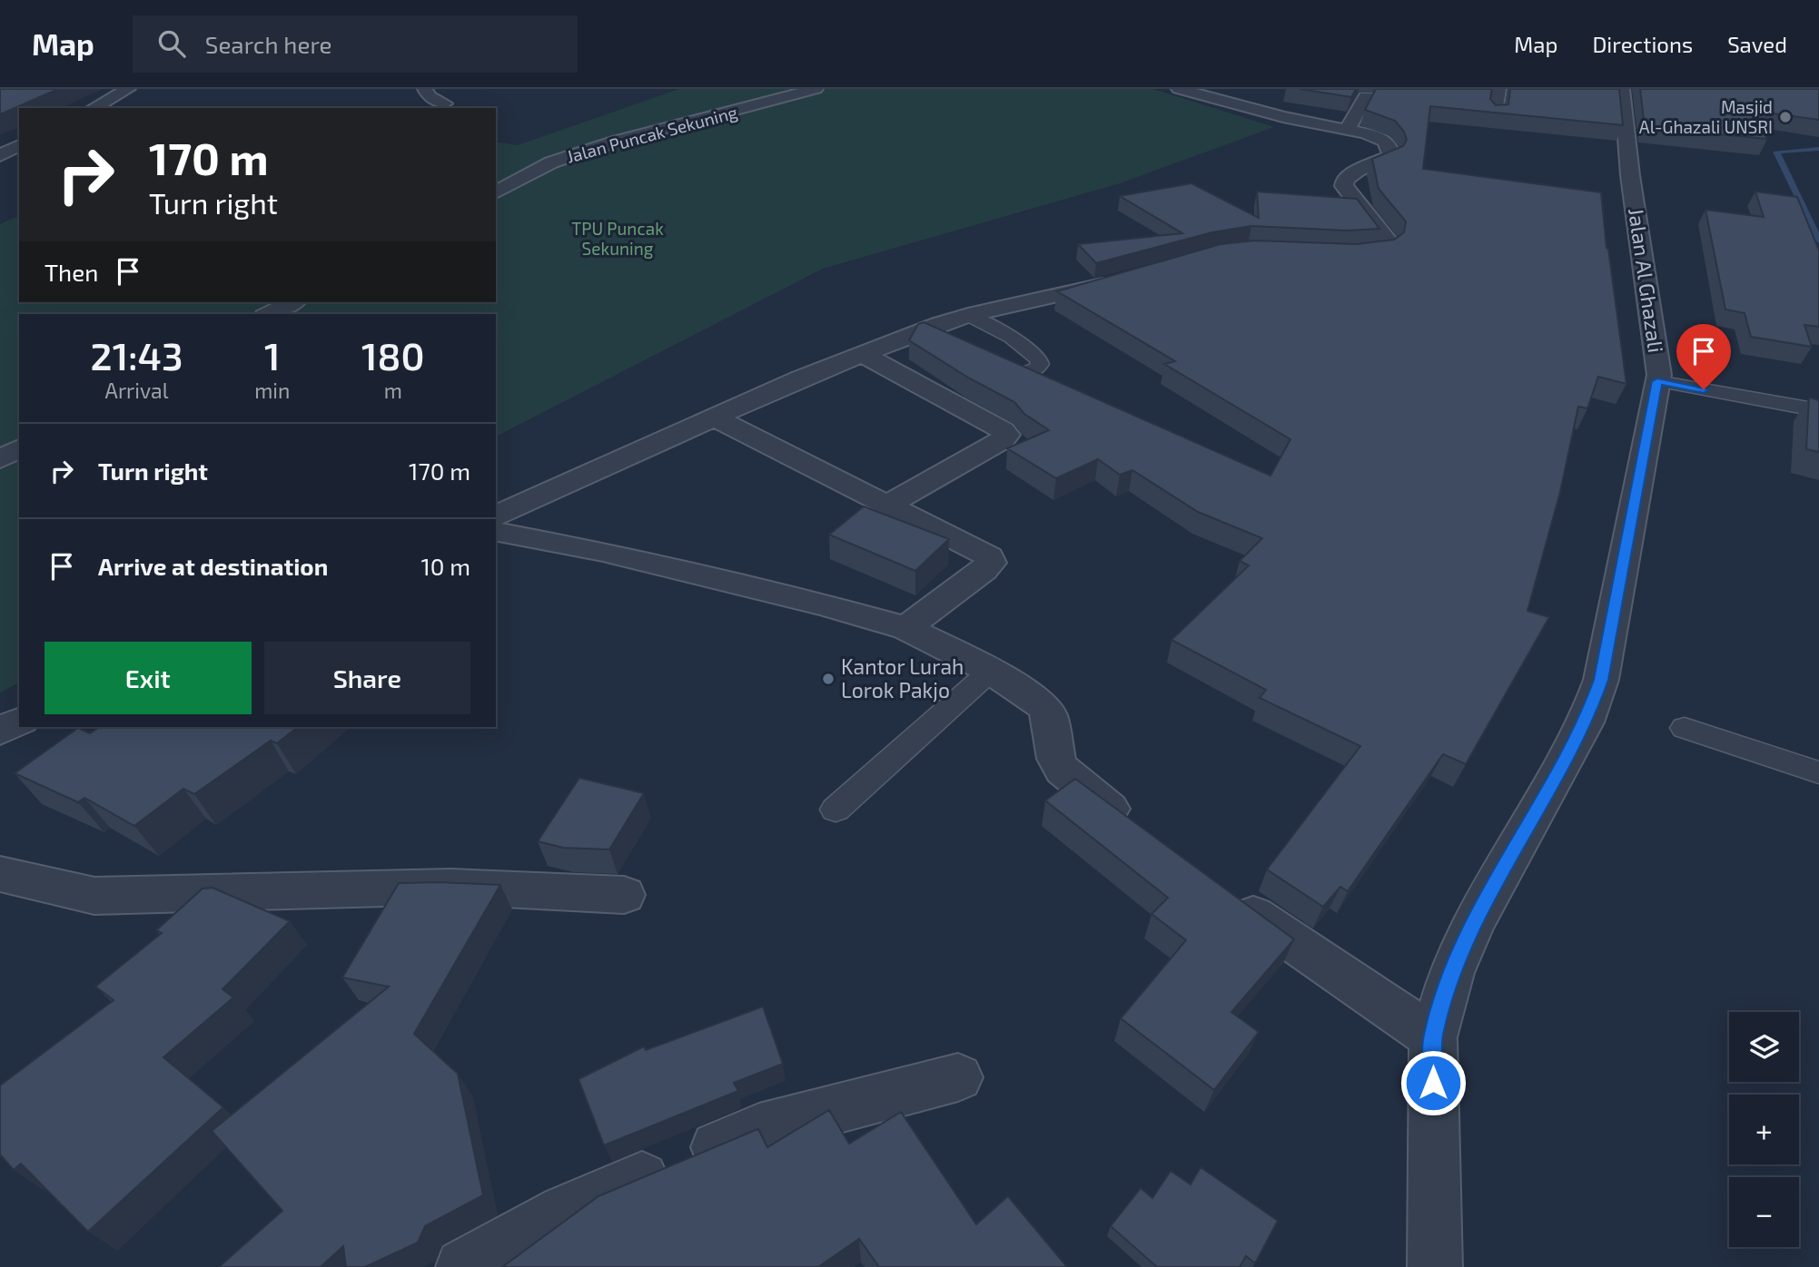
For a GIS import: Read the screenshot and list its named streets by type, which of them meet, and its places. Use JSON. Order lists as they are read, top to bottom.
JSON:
{
  "streets": {
    "street": ["Jalan Puncak Sekuning", "Jalan Al Ghazali"]
  },
  "parks": ["TPU Puncak Sekuning"],
  "places": ["Masjid Al-Ghazali UNSRI", "Kantor Lurah Lorok Pakjo"],
  "page": {
    "header": "Map",
    "search": "Search here",
    "nav": ["Map", "Directions", "Saved"],
    "turn": ["170 m", "Turn right"],
    "then": "Then",
    "eta": [
      "21:43",
      "Arrival",
      "1",
      "min",
      "180",
      "m"
    ],
    "list": [
      {
        "name": "Turn right",
        "value": "170 m"
      },
      {
        "name": "Arrive at destination",
        "value": "10 m"
      }
    ],
    "buttons": ["Exit", "Share"],
    "map_buttons": ["+", "−"]
  }
}
